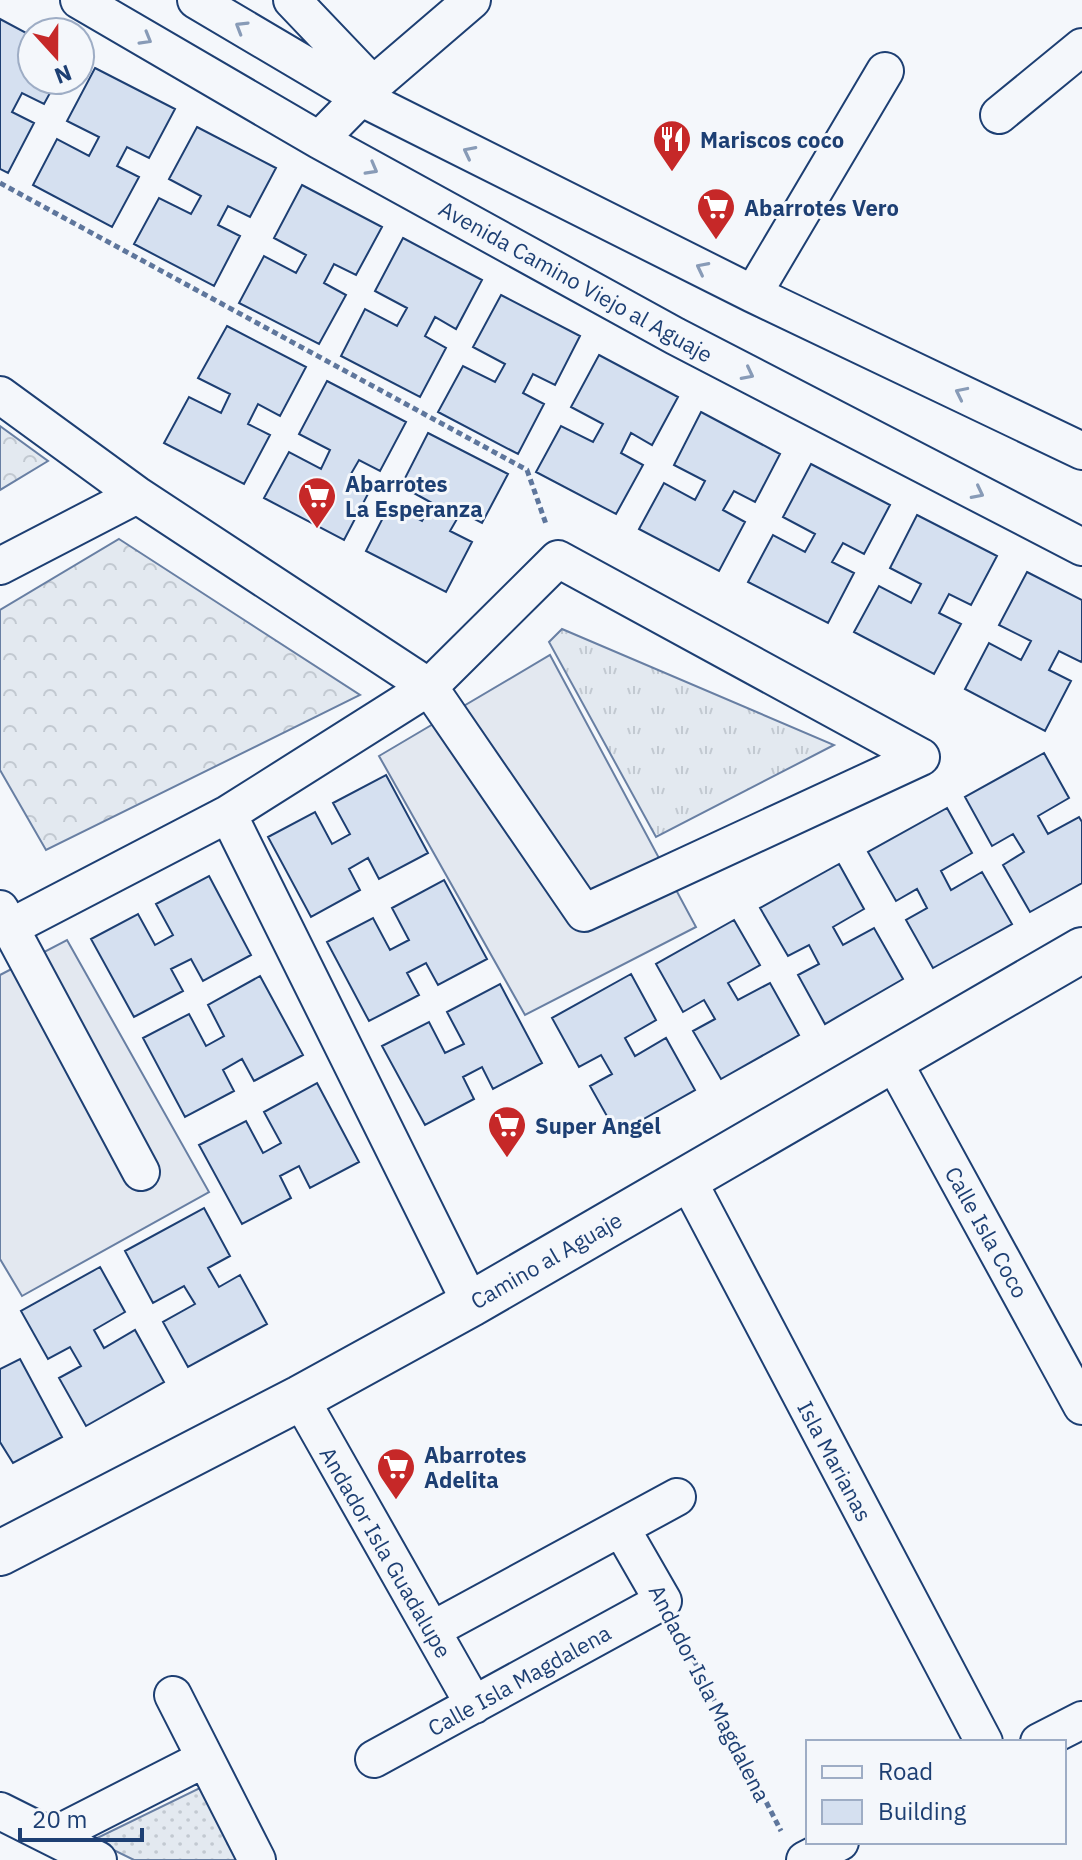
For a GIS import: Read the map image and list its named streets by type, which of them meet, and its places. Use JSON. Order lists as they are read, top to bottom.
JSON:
{
  "streets": {
    "main road": ["Camino al Aguaje"],
    "street": [
      "Avenida Camino Viejo al Aguaje",
      "Calle Isla Coco",
      "Isla Marianas",
      "Andador Isla Guadalupe",
      "Calle Isla Magdalena",
      "Andador Isla Magdalena"
    ]
  },
  "crossings": [
    ["Calle Isla Coco", "Camino al Aguaje"],
    ["Camino al Aguaje", "Isla Marianas"],
    ["Camino al Aguaje", "Andador Isla Guadalupe"],
    ["Andador Isla Guadalupe", "Calle Isla Magdalena"],
    ["Calle Isla Magdalena", "Andador Isla Magdalena"]
  ],
  "places": {
    "restaurant": ["Mariscos coco"],
    "supermarket": [
      "Abarrotes Vero",
      "Abarrotes La Esperanza",
      "Super Angel",
      "Abarrotes Adelita"
    ]
  },
  "legend": ["Road", "Building"],
  "scale_bar": "20 m",
  "north": "bottom"
}
